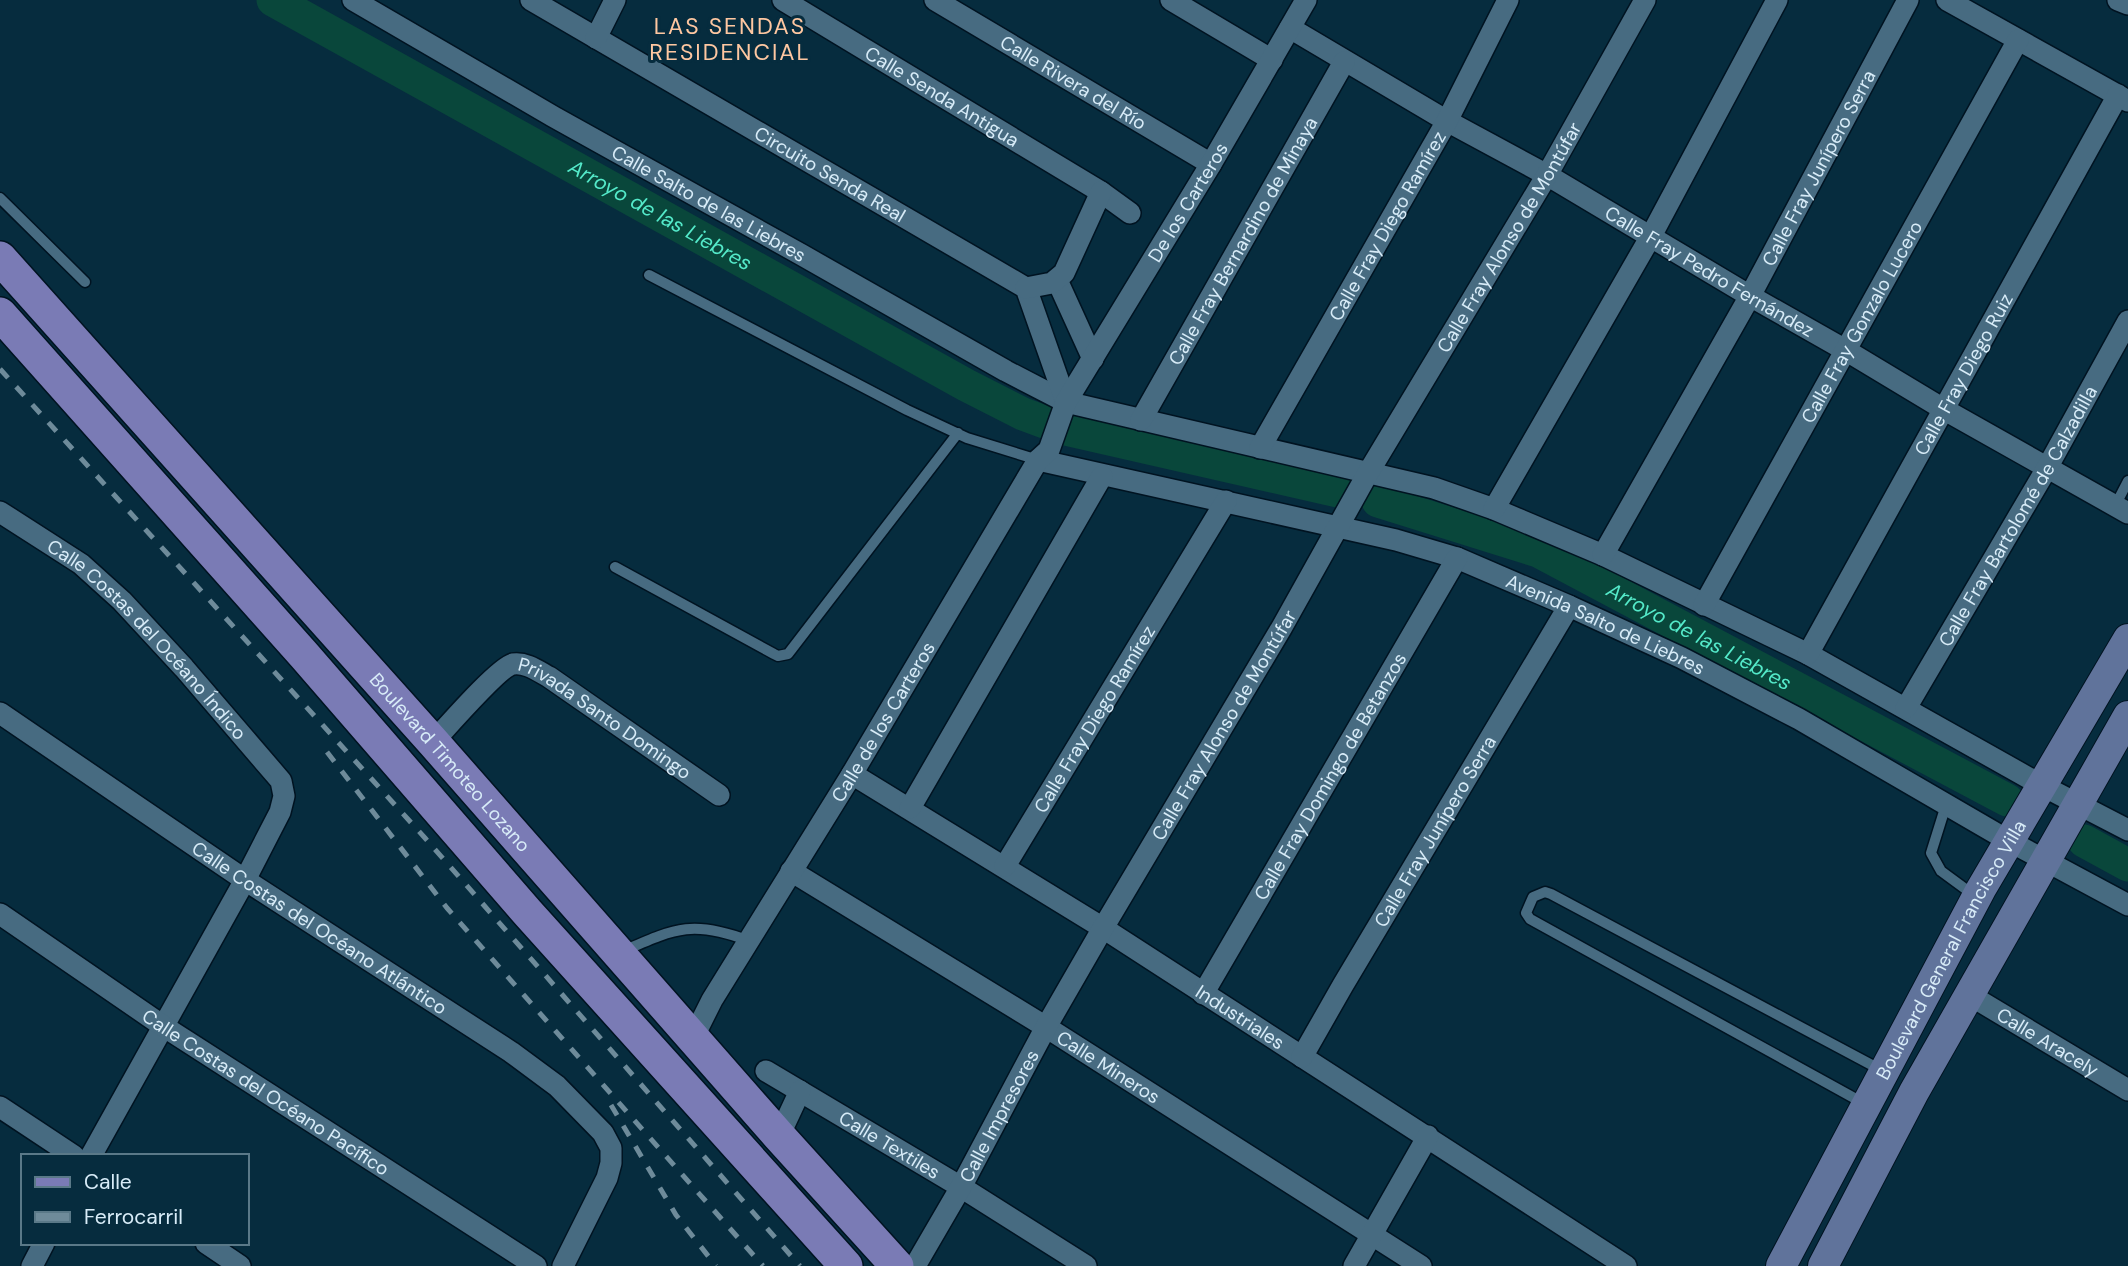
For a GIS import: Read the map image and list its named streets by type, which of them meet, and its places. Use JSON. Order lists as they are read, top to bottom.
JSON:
{
  "streets": {
    "main road": ["Boulevard Timoteo Lozano", "Boulevard General Francisco Villa"],
    "street": [
      "Calle Rivera del Río",
      "Calle Senda Antigua",
      "Calle Fray Junípero Serra",
      "Circuito Senda Real",
      "De los Carteros",
      "Calle Salto de las Liebres",
      "Calle Fray Diego Ramírez",
      "Calle Fray Alonso de Montúfar",
      "Calle Fray Bernardino de Minaya",
      "Calle Fray Pedro Fernández",
      "Calle Fray Gonzalo Lucero",
      "Calle Fray Diego Ruiz",
      "Calle Fray Bartolomé de Calzadilla",
      "Avenida Salto de Liebres",
      "Calle Costas del Océano Índico",
      "Calle de los Carteros",
      "Privada Santo Domingo",
      "Calle Fray Domingo de Betanzos",
      "Calle Costas del Océano Atlántico",
      "Industriales",
      "Calle Aracely",
      "Calle Mineros",
      "Calle Costas del Océano Pacífico",
      "Calle Impresores",
      "Calle Textiles"
    ]
  },
  "crossings": [
    ["Calle Rivera del Río", "De los Carteros"],
    ["Calle Fray Junípero Serra", "Calle Fray Pedro Fernández"],
    ["Calle Fray Junípero Serra", "Avenida Salto de Liebres"],
    ["Calle Fray Junípero Serra", "Industriales"],
    ["De los Carteros", "Calle Salto de las Liebres"],
    ["De los Carteros", "Calle Fray Pedro Fernández"],
    ["De los Carteros", "Calle de los Carteros"],
    ["Calle Salto de las Liebres", "Calle de los Carteros"],
    ["Calle Fray Diego Ramírez", "Calle Fray Pedro Fernández"],
    ["Calle Fray Diego Ramírez", "Avenida Salto de Liebres"],
    ["Calle Fray Diego Ramírez", "Industriales"],
    ["Calle Fray Alonso de Montúfar", "Calle Fray Pedro Fernández"],
    ["Calle Fray Alonso de Montúfar", "Avenida Salto de Liebres"],
    ["Calle Fray Alonso de Montúfar", "Industriales"],
    ["Calle Fray Alonso de Montúfar", "Calle Impresores"],
    ["Calle Fray Bernardino de Minaya", "Calle Fray Pedro Fernández"],
    ["Calle Fray Pedro Fernández", "Calle Fray Gonzalo Lucero"],
    ["Calle Fray Pedro Fernández", "Calle Fray Diego Ruiz"],
    ["Calle Fray Pedro Fernández", "Calle Fray Bartolomé de Calzadilla"],
    ["Avenida Salto de Liebres", "Calle de los Carteros"],
    ["Avenida Salto de Liebres", "Calle Fray Domingo de Betanzos"],
    ["Avenida Salto de Liebres", "Boulevard General Francisco Villa"],
    ["Calle Costas del Océano Índico", "Calle Costas del Océano Atlántico"],
    ["Calle de los Carteros", "Boulevard Timoteo Lozano"],
    ["Calle de los Carteros", "Industriales"],
    ["Calle de los Carteros", "Calle Mineros"],
    ["Privada Santo Domingo", "Boulevard Timoteo Lozano"],
    ["Calle Fray Domingo de Betanzos", "Industriales"],
    ["Boulevard General Francisco Villa", "Calle Aracely"],
    ["Industriales", "Calle Impresores"],
    ["Calle Mineros", "Calle Impresores"],
    ["Calle Impresores", "Calle Textiles"]
  ],
  "districts": ["LAS SENDAS RESIDENCIAL"],
  "water": ["Arroyo de las Liebres"],
  "legend": ["Calle", "Ferrocarril"]
}
